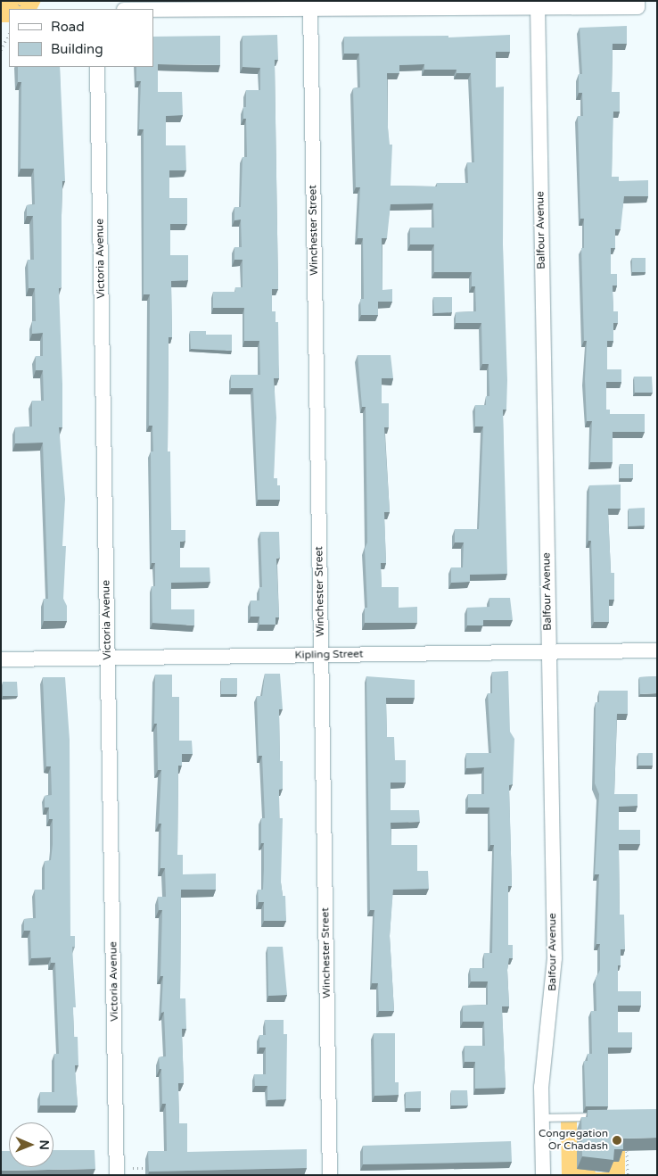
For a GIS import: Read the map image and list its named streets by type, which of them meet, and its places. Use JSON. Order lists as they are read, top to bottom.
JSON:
{
  "streets": {
    "street": [
      "Winchester Street",
      "Balfour Avenue",
      "Victoria Avenue",
      "Kipling Street"
    ]
  },
  "crossings": [
    ["Winchester Street", "Kipling Street"],
    ["Balfour Avenue", "Kipling Street"],
    ["Victoria Avenue", "Kipling Street"]
  ],
  "places": ["Congregation Or Chadash"],
  "legend": ["Road", "Building"],
  "north": "right"
}
